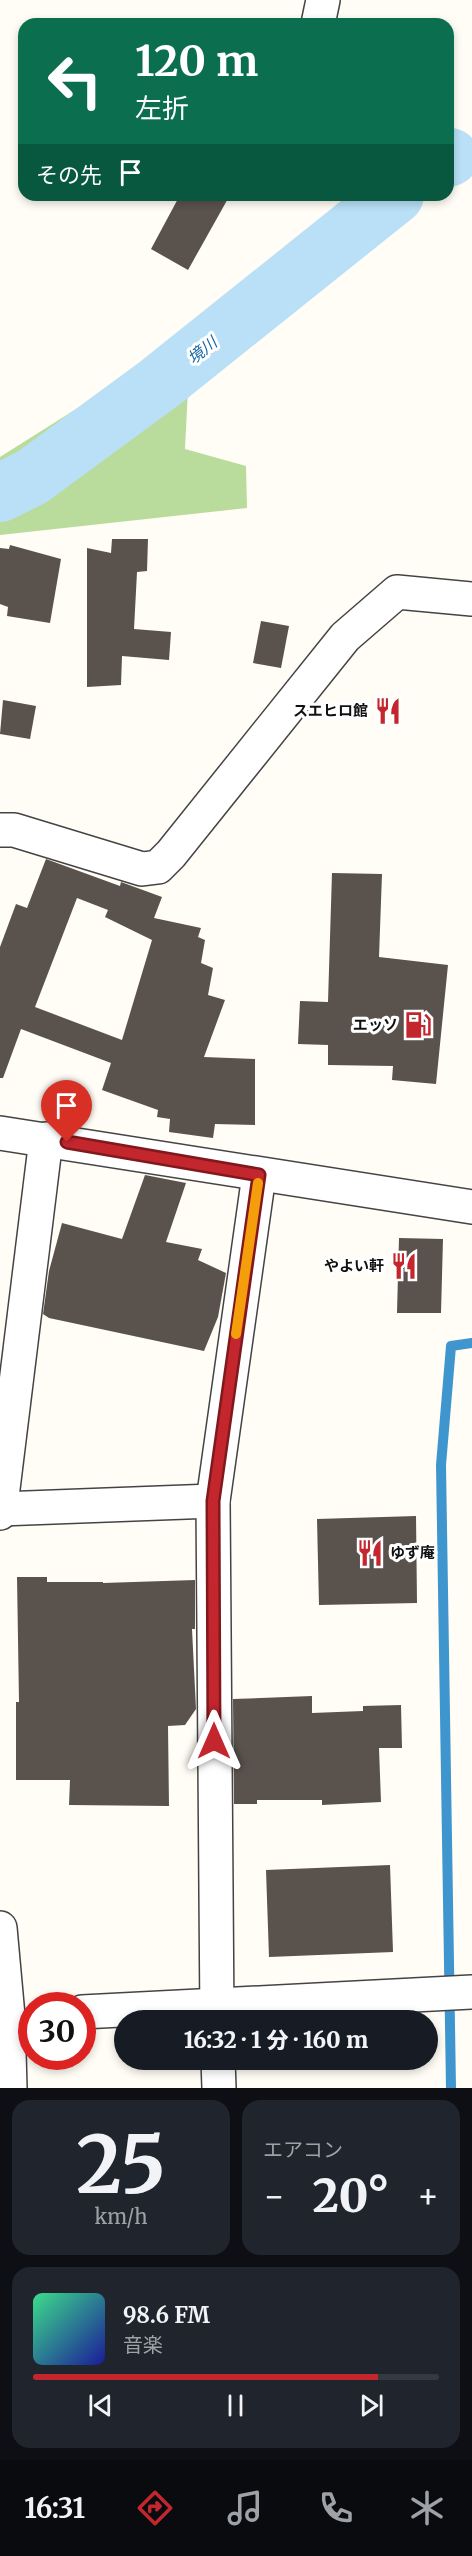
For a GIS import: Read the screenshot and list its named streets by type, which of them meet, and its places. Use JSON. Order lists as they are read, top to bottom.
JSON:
{
  "water": ["境川"],
  "places": {
    "restaurant": ["スエヒロ館", "やよい軒", "ゆず庵"],
    "fuel station": ["エッソ"]
  },
  "page": {
    "turn": ["120 m", "左折"],
    "then": "その先",
    "limit": "30",
    "trip": "16:32 · 1 分 · 160 m",
    "tile": [
      ["25", "km/h"],
      "エアコン"
    ],
    "heat": ["−", "20°", "+"],
    "song": ["98.6 FM", "音楽"],
    "tabs": "16:31"
  }
}
